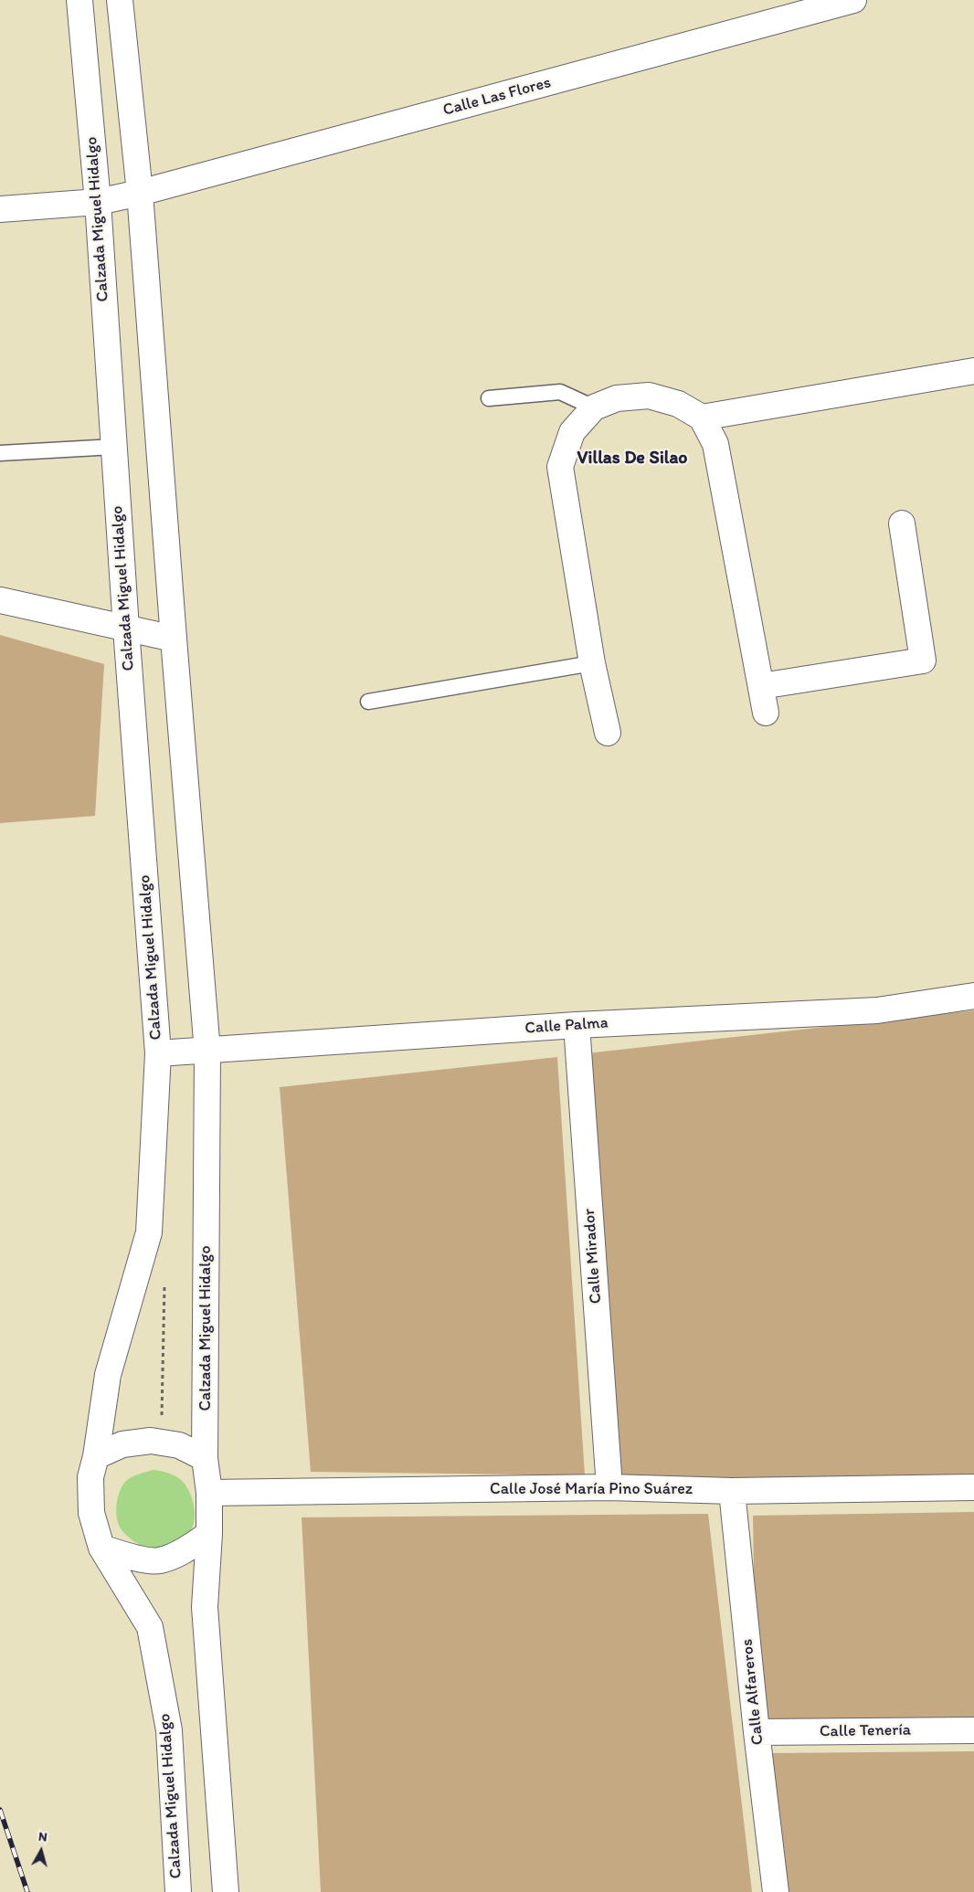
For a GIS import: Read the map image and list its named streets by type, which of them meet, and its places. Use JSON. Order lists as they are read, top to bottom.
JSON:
{
  "streets": {
    "street": [
      "Calle Las Flores",
      "Calzada Miguel Hidalgo",
      "Calle Palma",
      "Calle Mirador",
      "Calle José María Pino Suárez",
      "Calle Alfareros",
      "Calle Tenería"
    ]
  },
  "crossings": [
    ["Calle Las Flores", "Calzada Miguel Hidalgo"],
    ["Calzada Miguel Hidalgo", "Calle Palma"],
    ["Calzada Miguel Hidalgo", "Calle José María Pino Suárez"],
    ["Calle Palma", "Calle Mirador"],
    ["Calle Mirador", "Calle José María Pino Suárez"],
    ["Calle José María Pino Suárez", "Calle Alfareros"],
    ["Calle Alfareros", "Calle Tenería"]
  ],
  "districts": ["Villas De Silao"],
  "north": "top"
}
